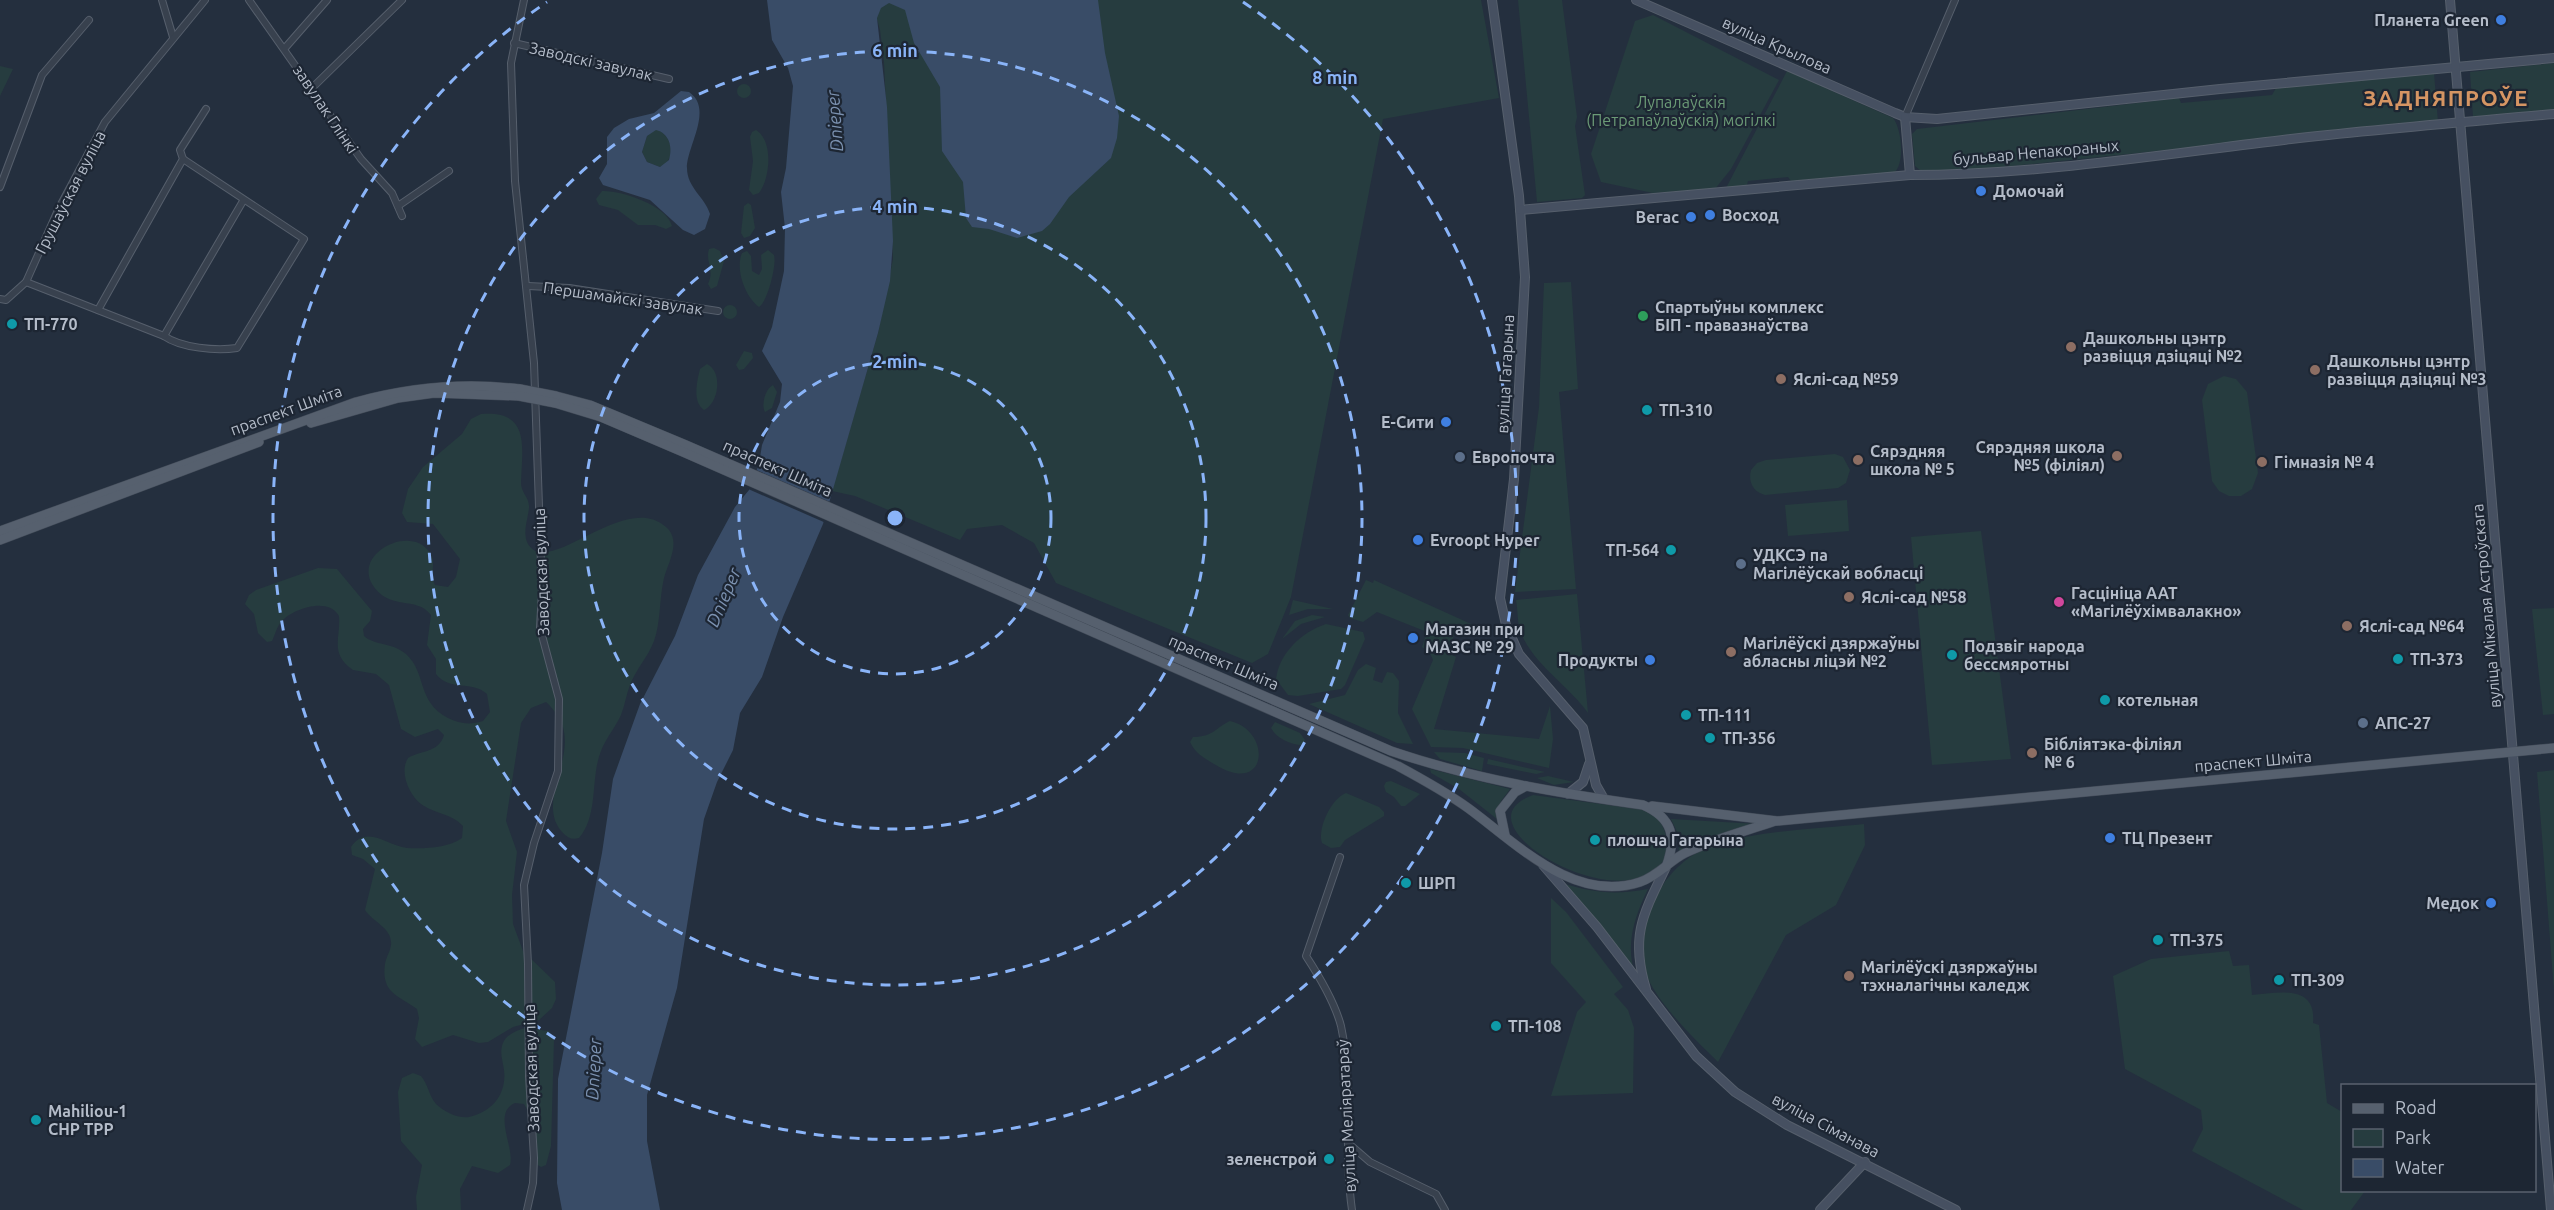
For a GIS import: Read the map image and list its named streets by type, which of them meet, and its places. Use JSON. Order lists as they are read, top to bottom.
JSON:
{
  "streets": {
    "main road": [
      "вуліца Крылова",
      "бульвар Непакораных",
      "вуліца Гагарына",
      "праспект Шміта",
      "вуліца Мікалая Астроўскага",
      "вуліца Сіманава"
    ],
    "street": [
      "Заводскі завулак",
      "завулак Глінкі",
      "Грушаўская вуліца",
      "Першамайскі завулак",
      "Заводская вуліца",
      "вуліца Меліяратараў"
    ]
  },
  "crossings": [
    ["Заводскі завулак", "Заводская вуліца"],
    ["бульвар Непакораных", "вуліца Гагарына"],
    ["бульвар Непакораных", "вуліца Мікалая Астроўскага"],
    ["Першамайскі завулак", "Заводская вуліца"],
    ["вуліца Гагарына", "праспект Шміта"],
    ["праспект Шміта", "вуліца Мікалая Астроўскага"],
    ["праспект Шміта", "вуліца Сіманава"]
  ],
  "districts": ["ЗАДНЯПРОЎЕ"],
  "water": ["Dnieper"],
  "parks": ["Лупалаўскія (Петрапаўлаўскія) могілкі"],
  "places": [
    "Планета Green",
    "Домочай",
    "Восход",
    "Вегас",
    "Спартыўны комплекс БІП - правазнаўства",
    "ТП-770",
    "Дашкольны цэнтр развіцця дзіцяці №2",
    "Дашкольны цэнтр развіцця дзіцяці №3",
    "Яслі-сад №59",
    "ТП-310",
    "Е-Сити",
    "Сярэдняя школа №5 (філіял)",
    "Европочта",
    "Сярэдняя школа № 5",
    "Гімназія № 4",
    "Evroopt Hyper",
    "ТП-564",
    "УДКСЭ па Магілёўскай вобласці",
    "Яслі-сад №58",
    "Гасцініца ААТ «Магілёўхімвалакно»",
    "Яслі-сад №64",
    "Магазин при МАЗС № 29",
    "Магілёўскі дзяржаўны абласны ліцэй №2",
    "Подзвіг народа бессмяротны",
    "ТП-373",
    "Продукты",
    "котельная",
    "ТП-111",
    "АПС-27",
    "ТП-356",
    "Бібліятэка-філіял № 6",
    "ТЦ Презент",
    "плошча Гагарына",
    "ШРП",
    "Медок",
    "ТП-375",
    "Магілёўскі дзяржаўны тэхналагічны каледж",
    "ТП-309",
    "ТП-108",
    "Mahiliou-1 CHP TPP",
    "зеленстрой"
  ],
  "legend": ["Road", "Park", "Water"],
  "rings": [
    "6 min",
    "8 min",
    "4 min",
    "2 min"
  ]
}
